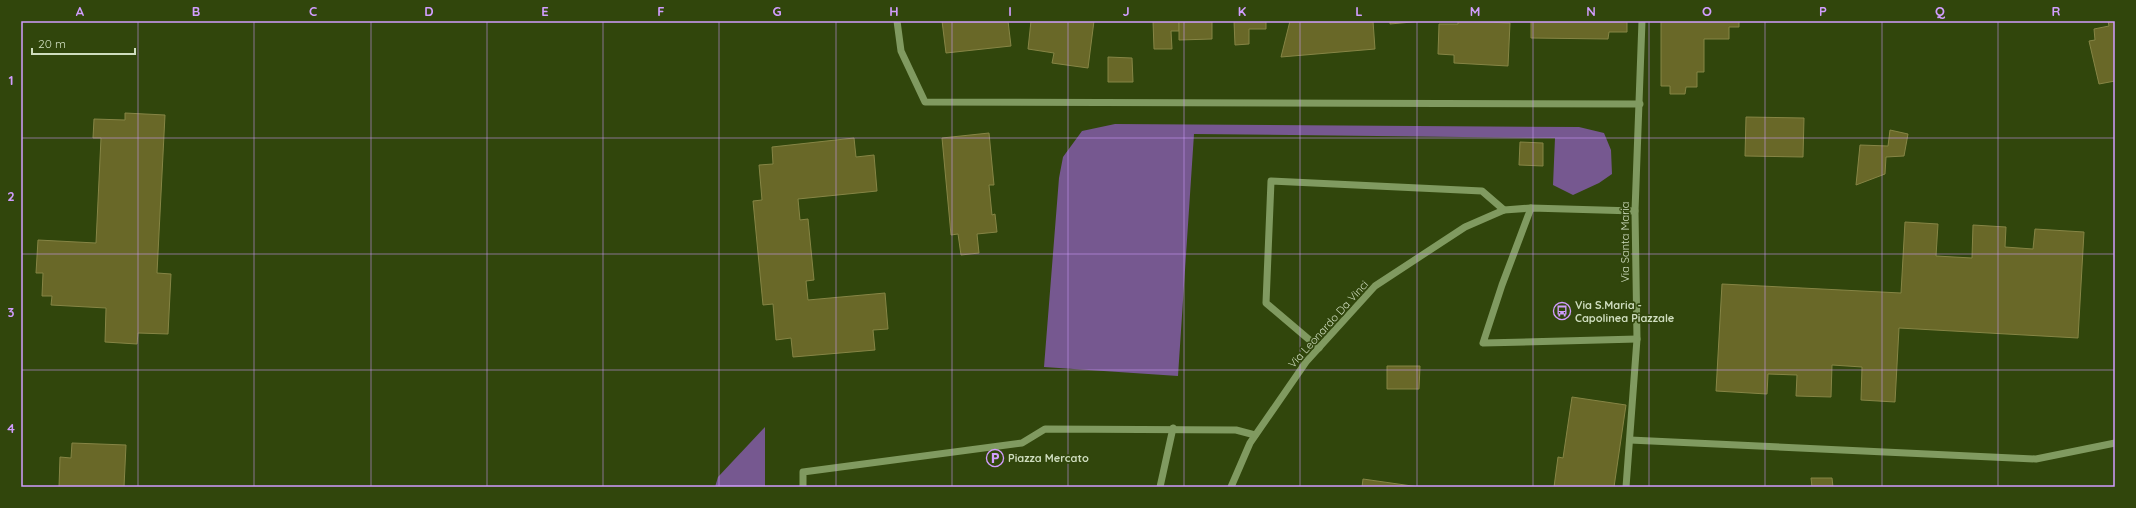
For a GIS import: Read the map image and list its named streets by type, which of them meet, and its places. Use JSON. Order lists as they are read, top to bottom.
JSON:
{
  "streets": {
    "street": ["Via Santa Maria", "Via Leonardo Da Vinci"]
  },
  "crossings": [
    ["Via Santa Maria", "Via Leonardo Da Vinci"]
  ],
  "places": {
    "bus stop": ["Via S.Maria - Capolinea Piazzale"],
    "parking": ["Piazza Mercato"]
  },
  "scale_bar": "20 m",
  "grid": {
    "columns": [
      "A",
      "B",
      "C",
      "D",
      "E",
      "F",
      "G",
      "H",
      "I",
      "J",
      "K",
      "L",
      "M",
      "N",
      "O",
      "P",
      "Q",
      "R"
    ],
    "rows": [
      "1",
      "2",
      "3",
      "4"
    ]
  }
}
